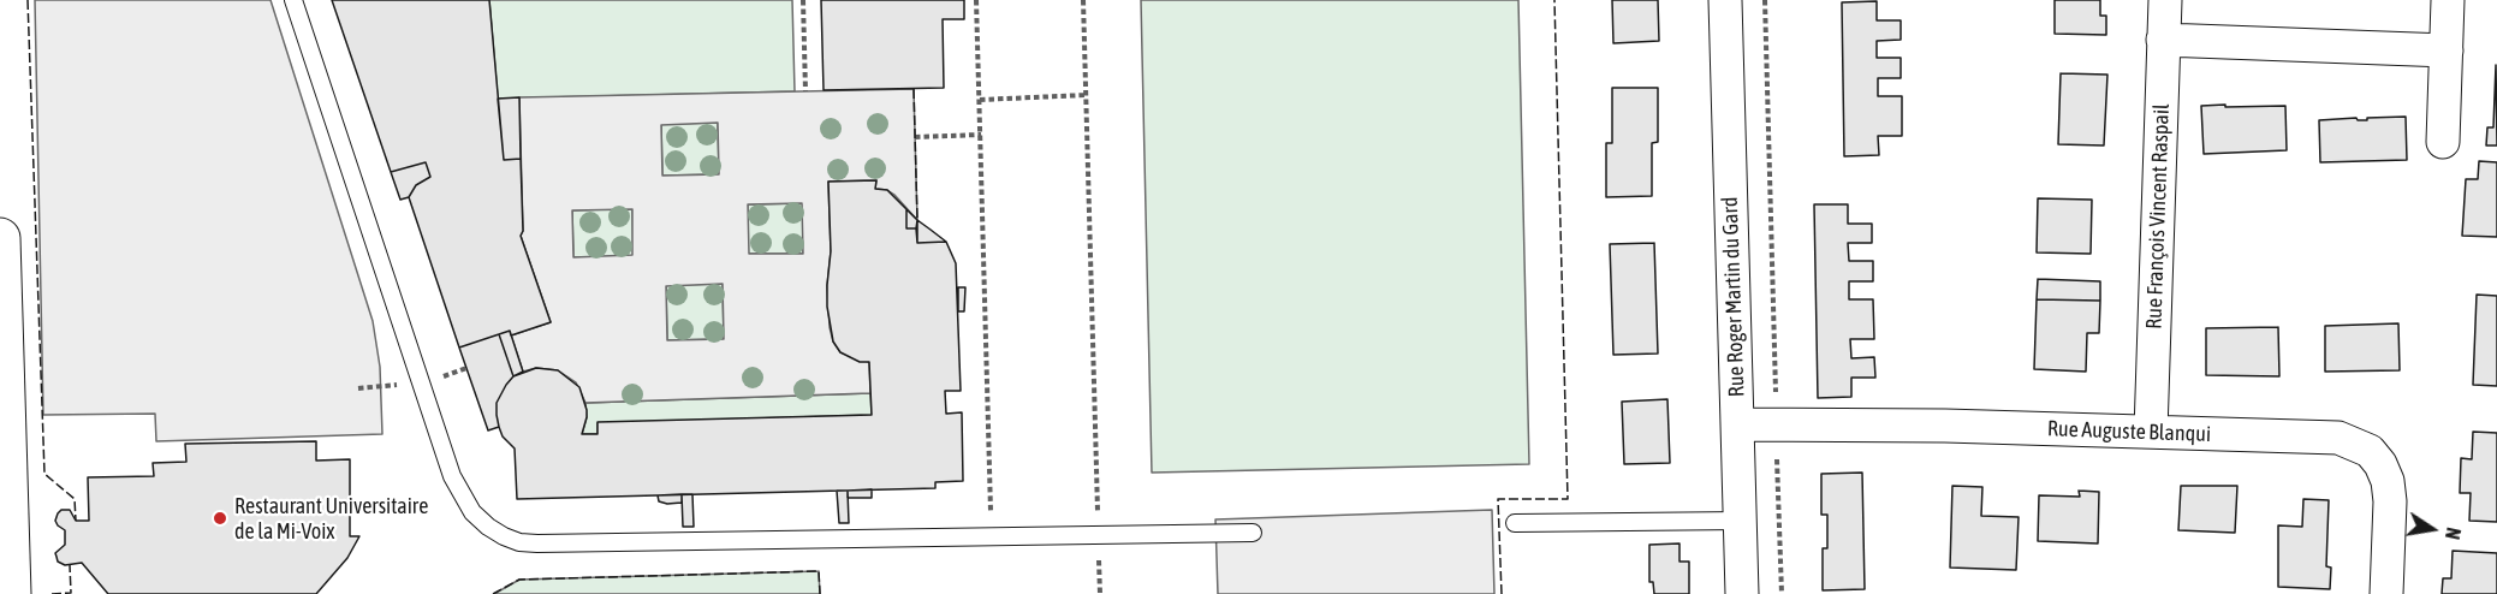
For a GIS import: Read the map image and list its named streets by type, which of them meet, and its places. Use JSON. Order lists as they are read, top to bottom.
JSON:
{
  "streets": {
    "street": ["Rue François Vincent Raspail", "Rue Roger Martin du Gard", "Rue Auguste Blanqui"]
  },
  "crossings": [
    ["Rue François Vincent Raspail", "Rue Auguste Blanqui"],
    ["Rue Roger Martin du Gard", "Rue Auguste Blanqui"]
  ],
  "places": ["Restaurant Universitaire de la Mi-Voix"],
  "north": "right"
}
